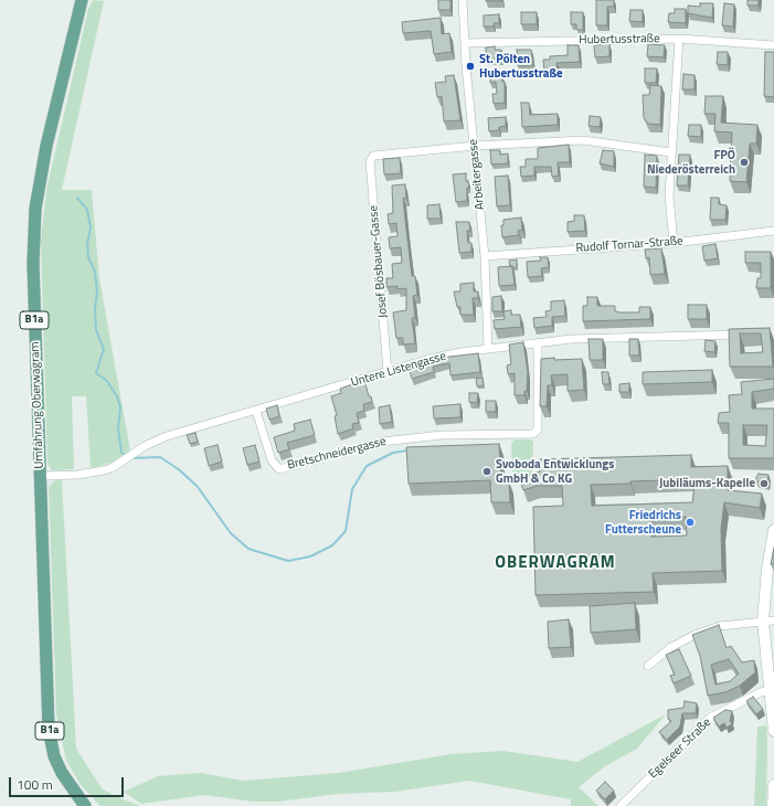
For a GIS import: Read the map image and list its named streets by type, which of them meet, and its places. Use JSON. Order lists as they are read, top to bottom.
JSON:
{
  "streets": {
    "main road": ["B1a", "Umfahrung Oberwagram"],
    "street": [
      "Hubertusstraße",
      "Arbeitergasse",
      "Rudolf Tornar-Straße",
      "Josef Bösbauer-Gasse",
      "Untere Listengasse",
      "Bretschneidergasse",
      "Egelseer Straße"
    ]
  },
  "crossings": [
    ["Hubertusstraße", "Arbeitergasse"],
    ["Arbeitergasse", "Rudolf Tornar-Straße"],
    ["Arbeitergasse", "Josef Bösbauer-Gasse"],
    ["Arbeitergasse", "Untere Listengasse"],
    ["Josef Bösbauer-Gasse", "Untere Listengasse"],
    ["Untere Listengasse", "Umfahrung Oberwagram"],
    ["Untere Listengasse", "Bretschneidergasse"]
  ],
  "districts": ["OBERWAGRAM"],
  "places": [
    "St. Pölten Hubertusstraße",
    "FPÖ Niederösterreich",
    "Svoboda Entwicklungs GmbH & Co KG",
    "Jubiläums-Kapelle",
    "Friedrichs Futterscheune"
  ],
  "scale_bar": "100 m"
}
